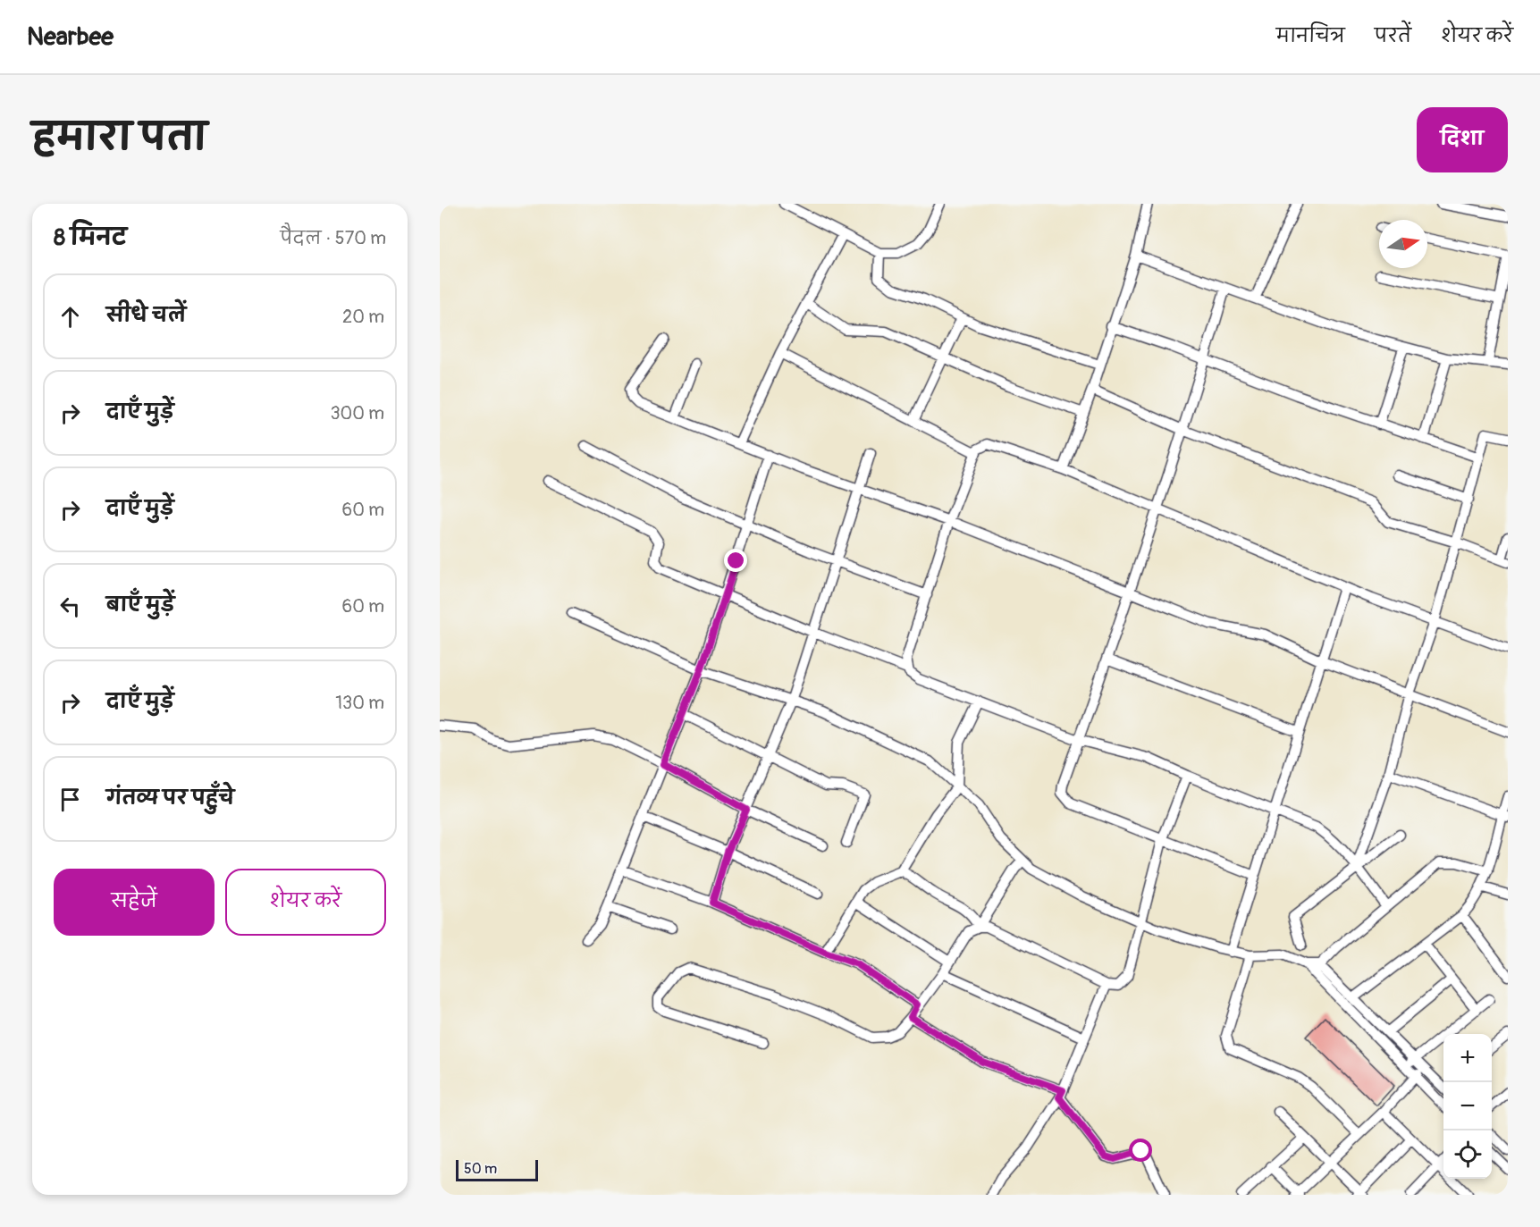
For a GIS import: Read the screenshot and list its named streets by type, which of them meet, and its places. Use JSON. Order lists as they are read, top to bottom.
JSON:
{
  "scale_bar": "50 m",
  "north": "right",
  "page": {
    "header": "Nearbee",
    "nav": ["मानचित्र", "परतें", "शेयर करें"],
    "title": "हमारा पता",
    "buttons": [
      "दिशा",
      ["सहेजें", "शेयर करें"]
    ],
    "heading": ["8 मिनट", "पैदल · 570 m"],
    "list": [
      ["सीधे चलें", "20 m"],
      ["दाएँ मुड़ें", "300 m"],
      ["दाएँ मुड़ें", "60 m"],
      ["बाएँ मुड़ें", "60 m"],
      ["दाएँ मुड़ें", "130 m"],
      "गंतव्य पर पहुँचे"
    ],
    "map_buttons": ["+", "−"],
    "scale": "50 m"
  }
}
